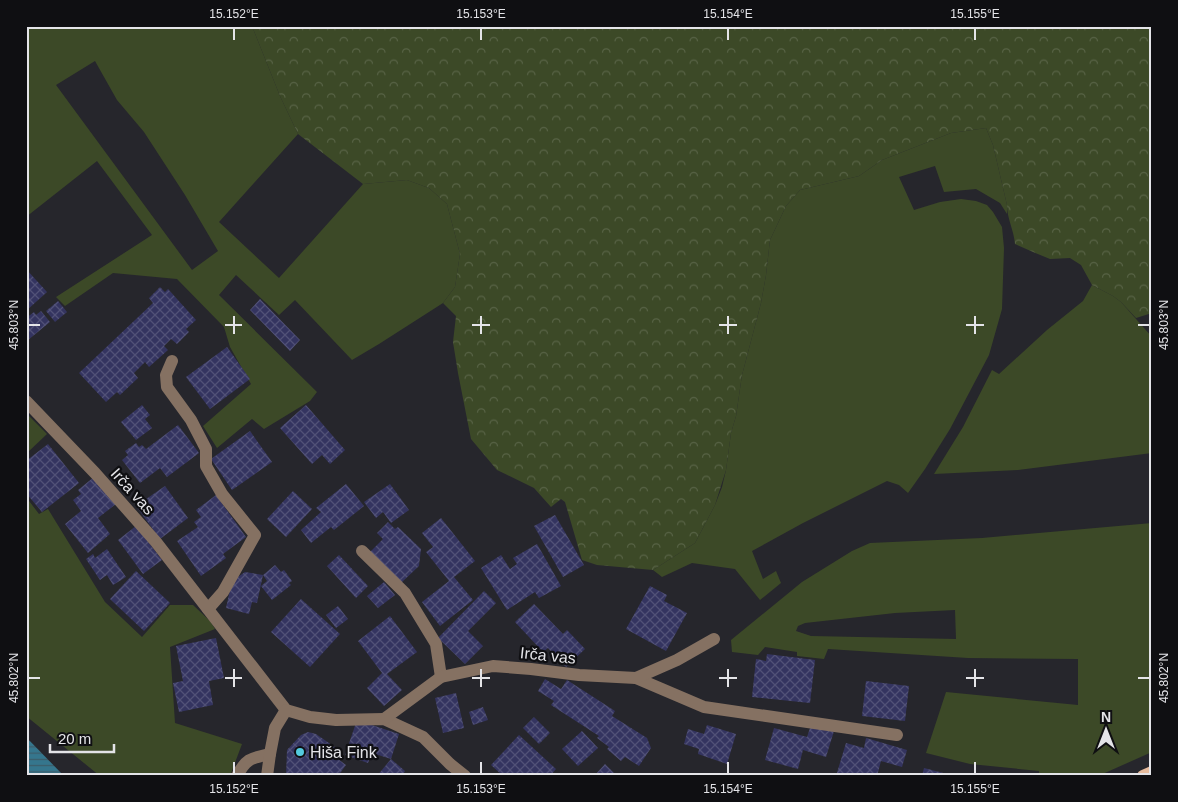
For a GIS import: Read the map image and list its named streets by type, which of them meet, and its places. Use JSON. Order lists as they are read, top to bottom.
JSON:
{
  "streets": {
    "street": ["Irča vas"]
  },
  "places": ["Hiša Fink"],
  "scale_bar": "20 m",
  "north": "top",
  "coordinates": [
    "15.152°E",
    "15.153°E",
    "15.154°E",
    "15.155°E",
    "45.803°N",
    "45.802°N"
  ]
}
